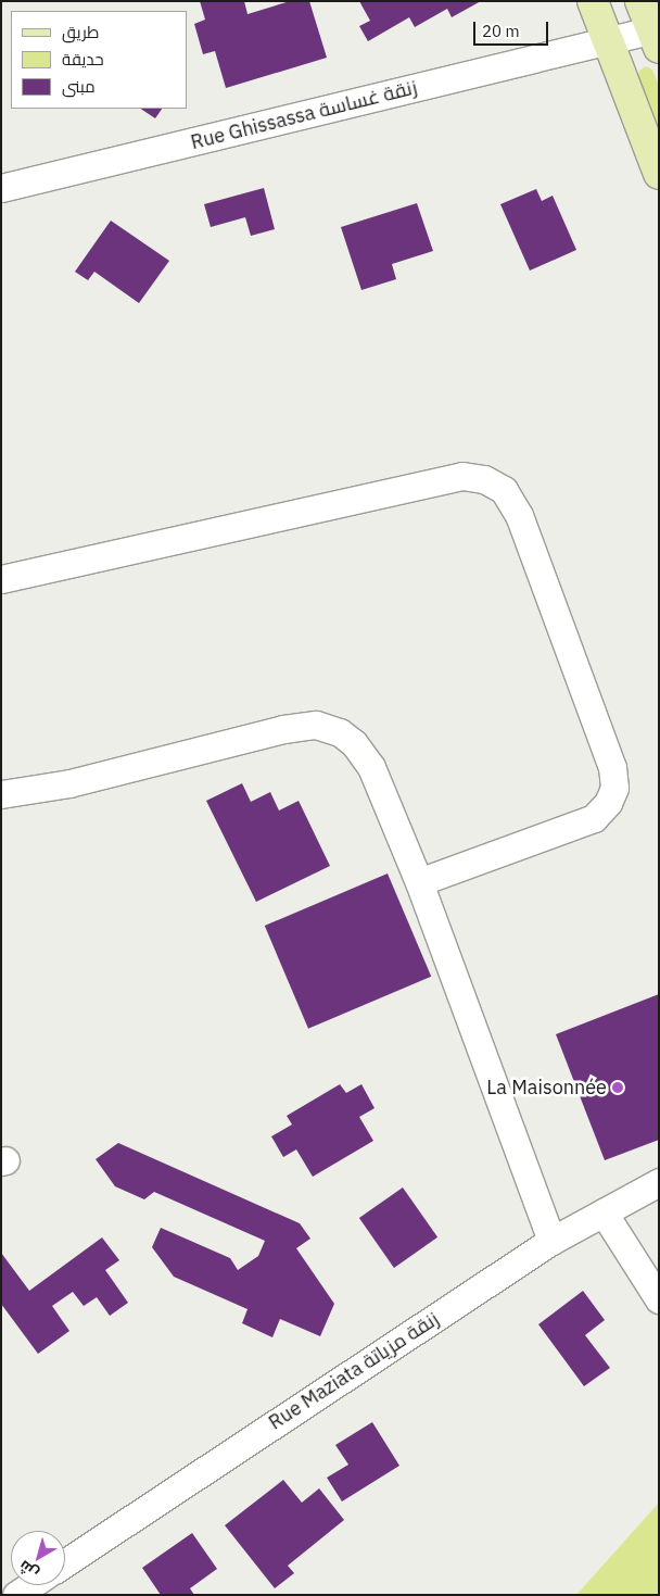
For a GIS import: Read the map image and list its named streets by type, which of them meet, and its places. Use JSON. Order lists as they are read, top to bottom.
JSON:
{
  "streets": {
    "street": ["Rue Ghissassa زنقة غساسة", "Rue Maziata زنقة مزياتة"]
  },
  "places": ["La Maisonnée"],
  "legend": ["طريق", "حديقة", "مبنى"],
  "scale_bar": "20 m",
  "north": "bottom left"
}
